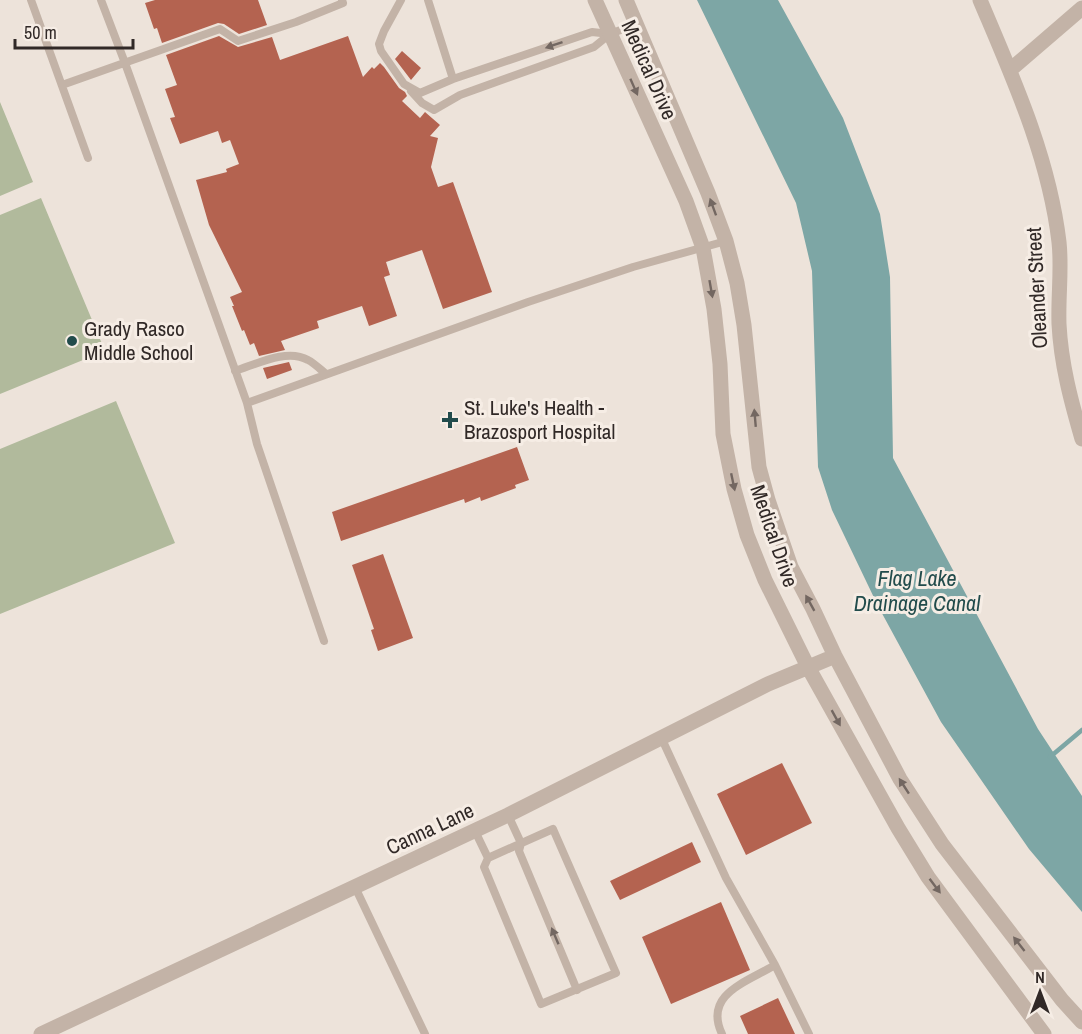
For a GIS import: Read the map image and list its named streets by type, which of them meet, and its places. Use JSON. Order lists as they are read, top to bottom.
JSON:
{
  "streets": {
    "street": ["Medical Drive", "Oleander Street", "Canna Lane"]
  },
  "crossings": [
    ["Medical Drive", "Canna Lane"]
  ],
  "water": ["Flag Lake Drainage Canal"],
  "places": {
    "other": ["Grady Rasco Middle School"],
    "health": ["St. Luke's Health - Brazosport Hospital"]
  },
  "scale_bar": "50 m",
  "north": "top"
}
